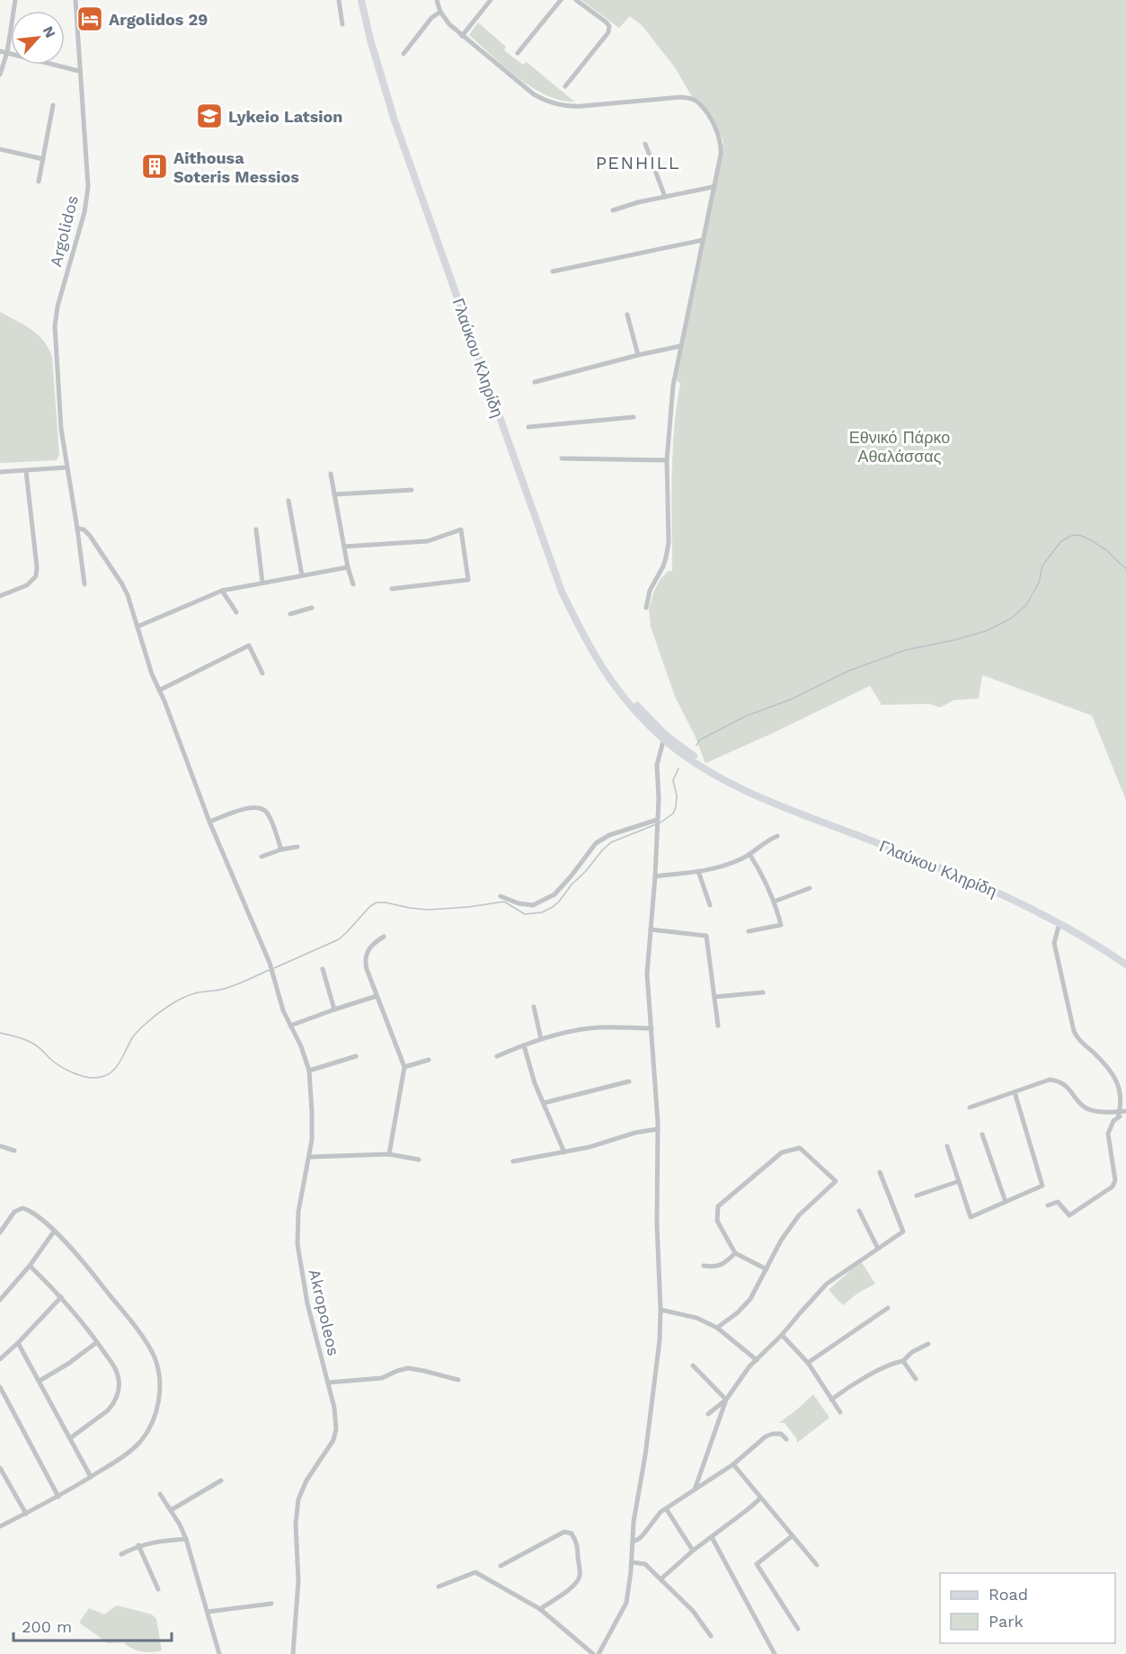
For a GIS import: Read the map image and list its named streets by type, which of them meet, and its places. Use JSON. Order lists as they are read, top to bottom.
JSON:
{
  "streets": {
    "main road": ["Γλαύκου Κληρίδη"],
    "street": ["Argolidos", "Akropoleos"]
  },
  "crossings": [
    ["Argolidos", "Akropoleos"]
  ],
  "districts": ["PENHILL"],
  "parks": ["Εθνικό Πάρκο Αθαλάσσας"],
  "places": {
    "hotel": ["Argolidos 29"],
    "school or university": ["Lykeio Latsion"],
    "building": ["Aithousa Soteris Messios"]
  },
  "legend": ["Road", "Park"],
  "scale_bar": "200 m",
  "north": "top right"
}
